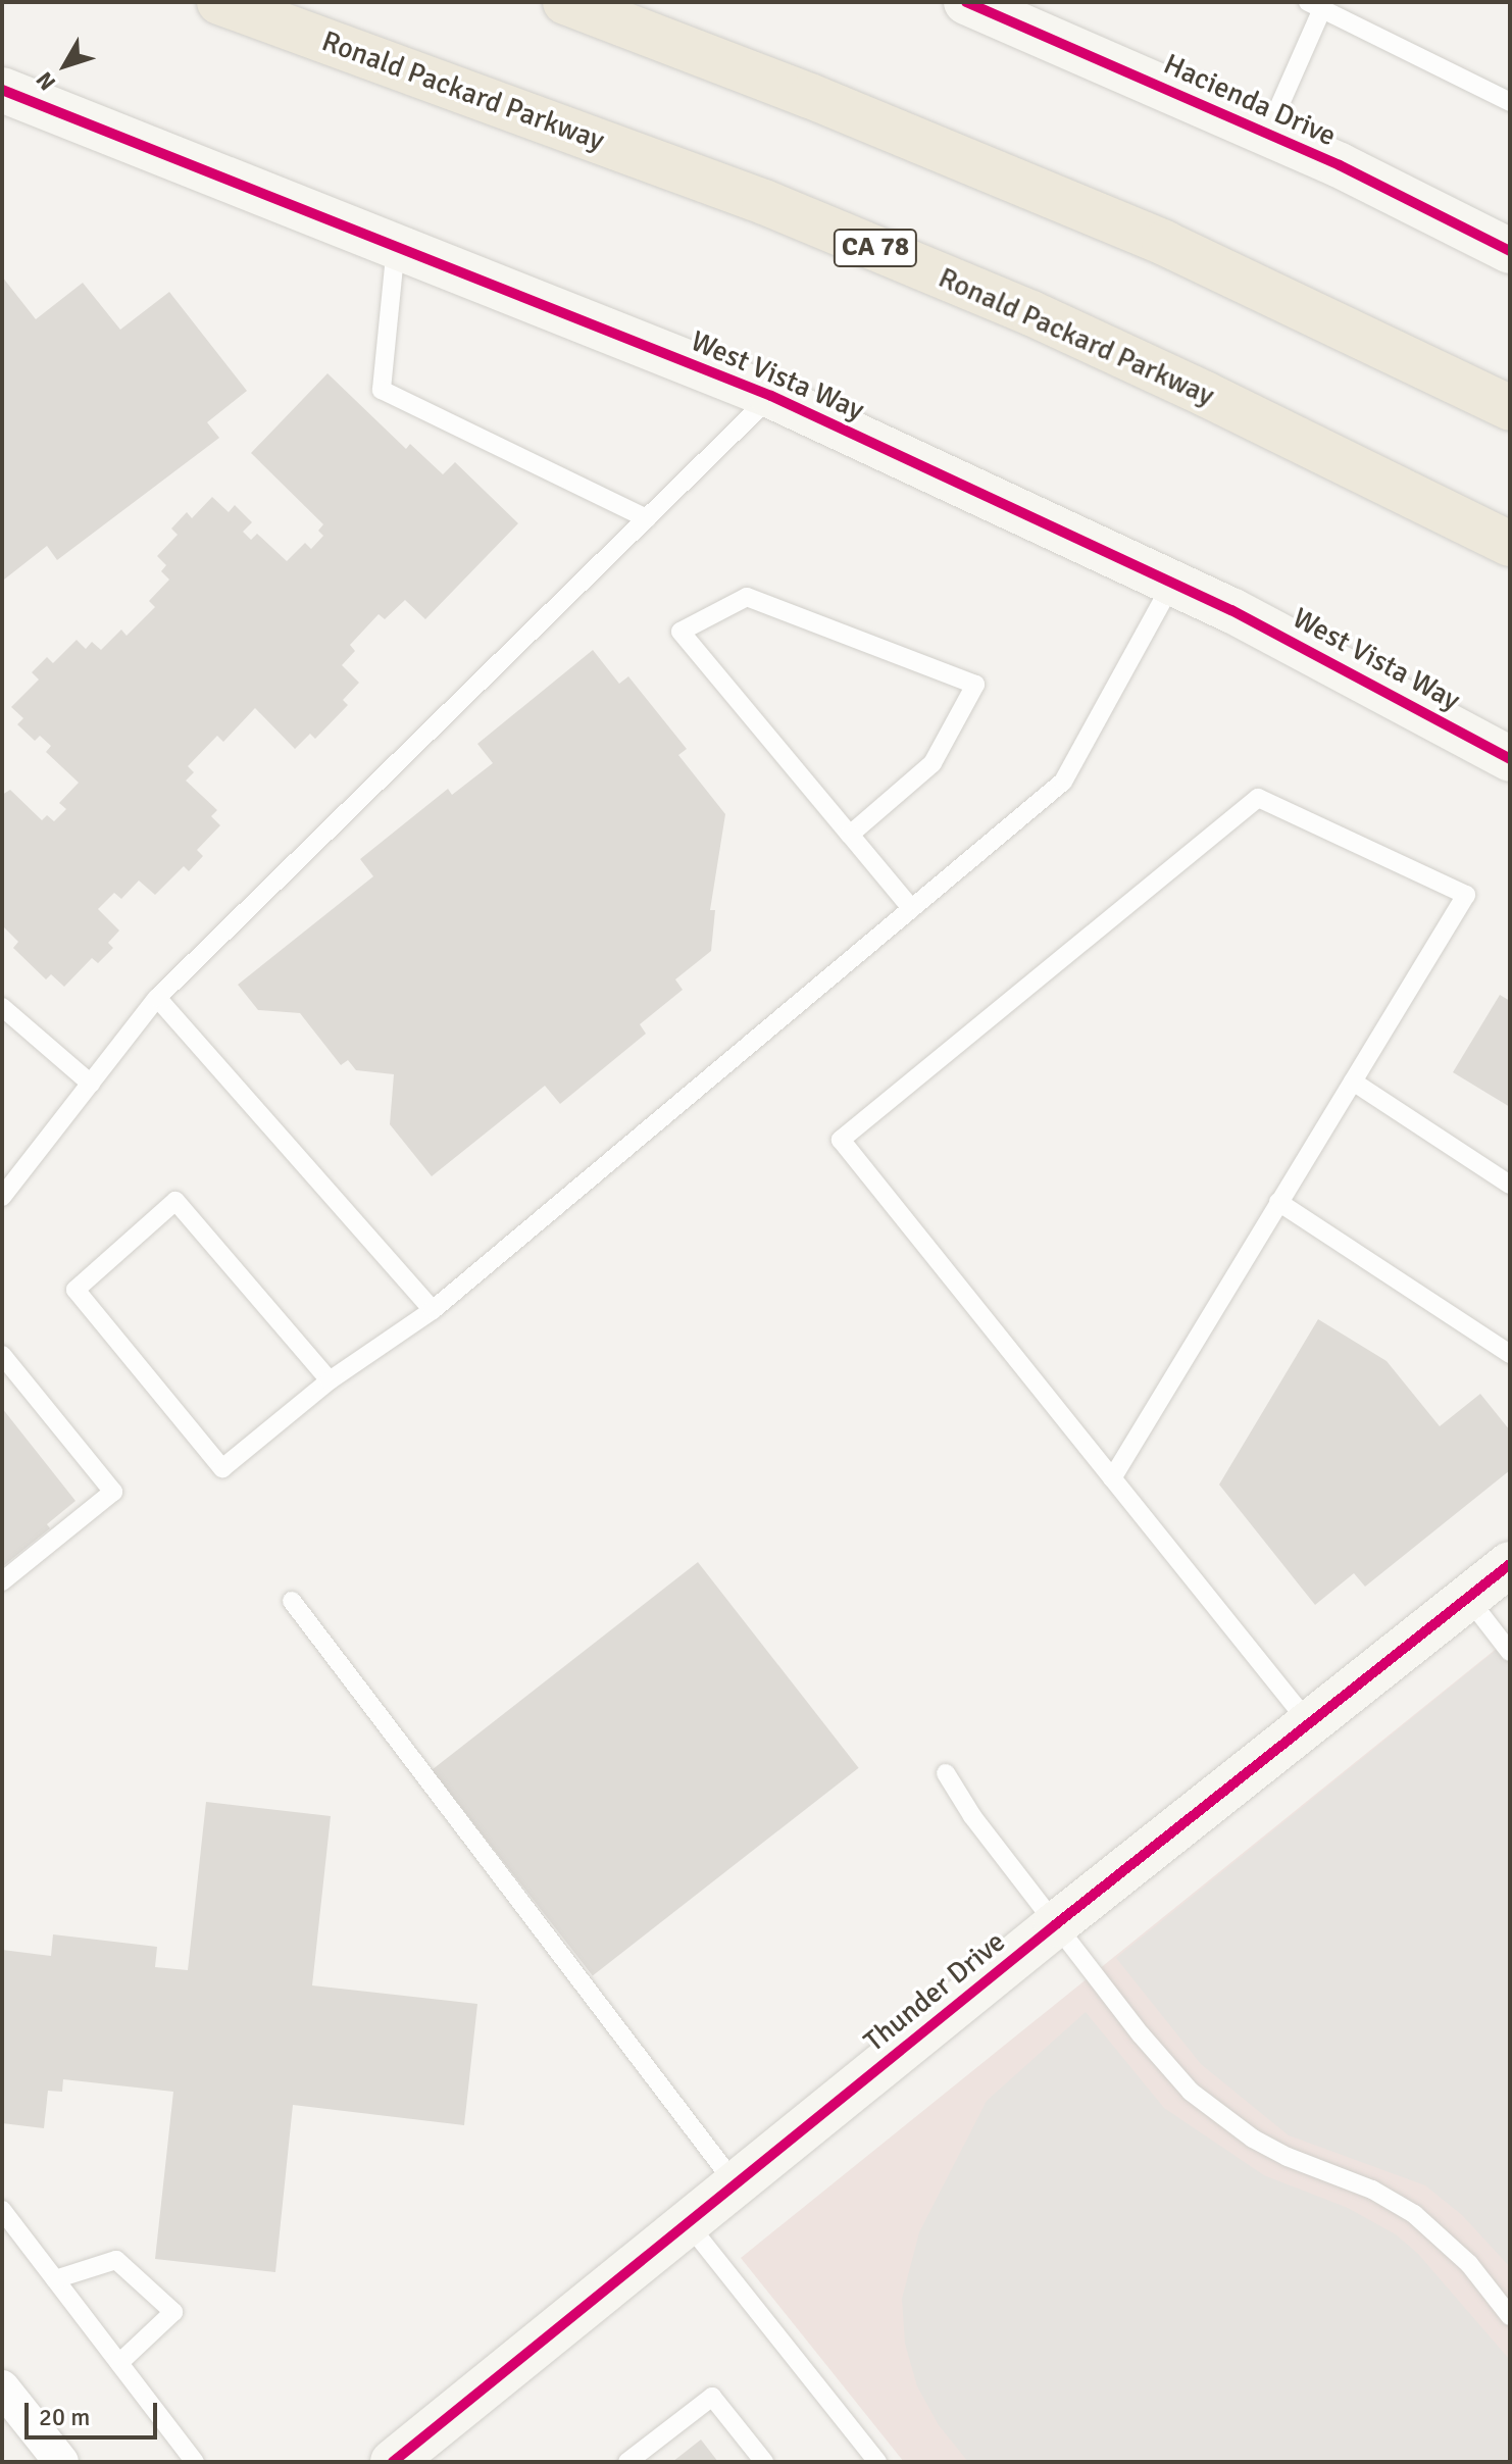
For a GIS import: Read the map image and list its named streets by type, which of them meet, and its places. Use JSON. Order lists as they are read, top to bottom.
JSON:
{
  "streets": {
    "highway": ["Ronald Packard Parkway", "CA 78"],
    "main road": ["Hacienda Drive", "West Vista Way", "Thunder Drive"]
  },
  "scale_bar": "20 m",
  "north": "bottom left"
}
